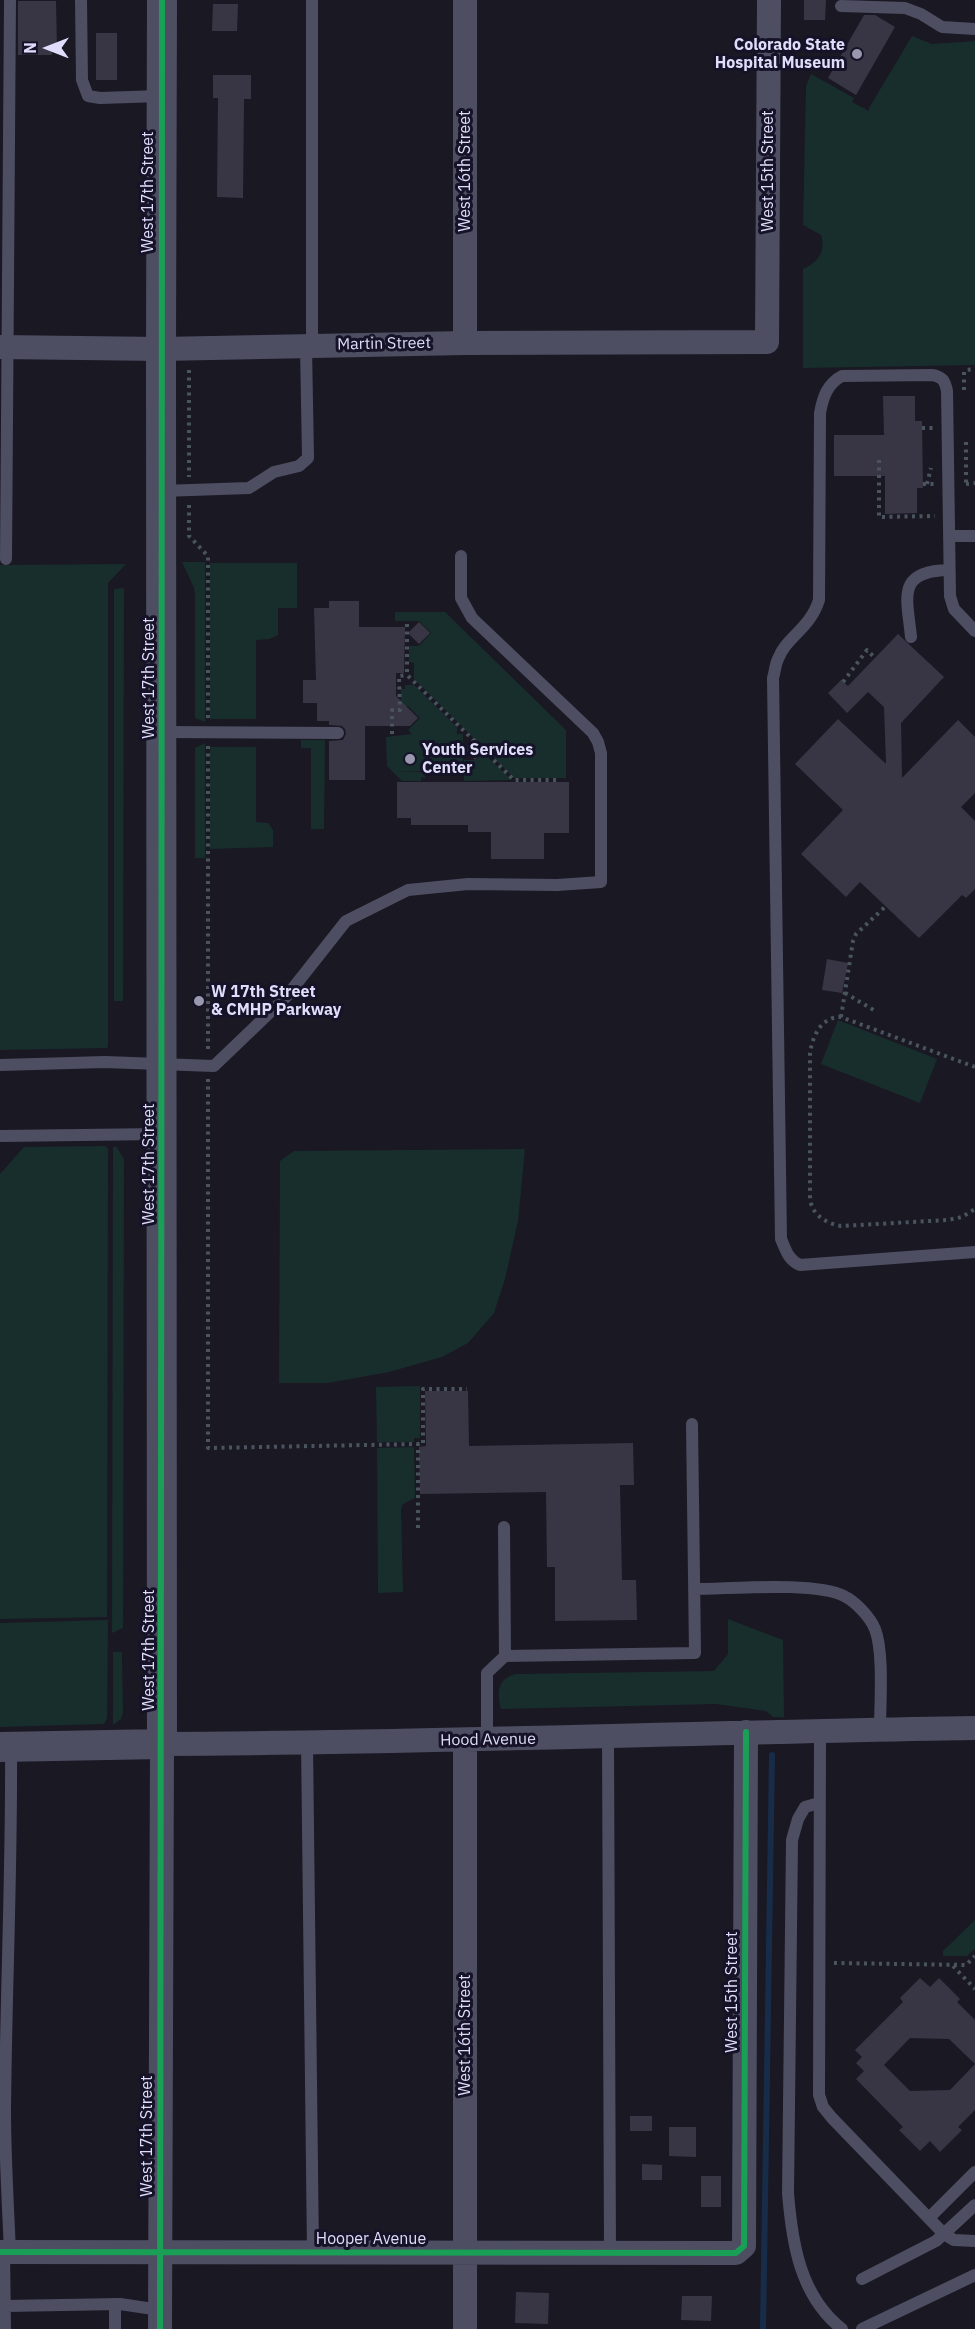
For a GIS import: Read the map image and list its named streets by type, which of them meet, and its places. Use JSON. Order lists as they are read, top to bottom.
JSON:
{
  "streets": {
    "street": [
      "West 16th Street",
      "West 15th Street",
      "West 17th Street",
      "Martin Street",
      "Hood Avenue",
      "Hooper Avenue"
    ]
  },
  "crossings": [
    ["West 16th Street", "Martin Street"],
    ["West 16th Street", "Hood Avenue"],
    ["West 16th Street", "Hooper Avenue"],
    ["West 15th Street", "Martin Street"],
    ["West 15th Street", "Hood Avenue"],
    ["West 15th Street", "Hooper Avenue"],
    ["West 17th Street", "Martin Street"],
    ["West 17th Street", "Hood Avenue"],
    ["West 17th Street", "Hooper Avenue"]
  ],
  "places": ["Colorado State Hospital Museum", "Youth Services Center", "W 17th Street & CMHP Parkway"],
  "north": "left"
}
